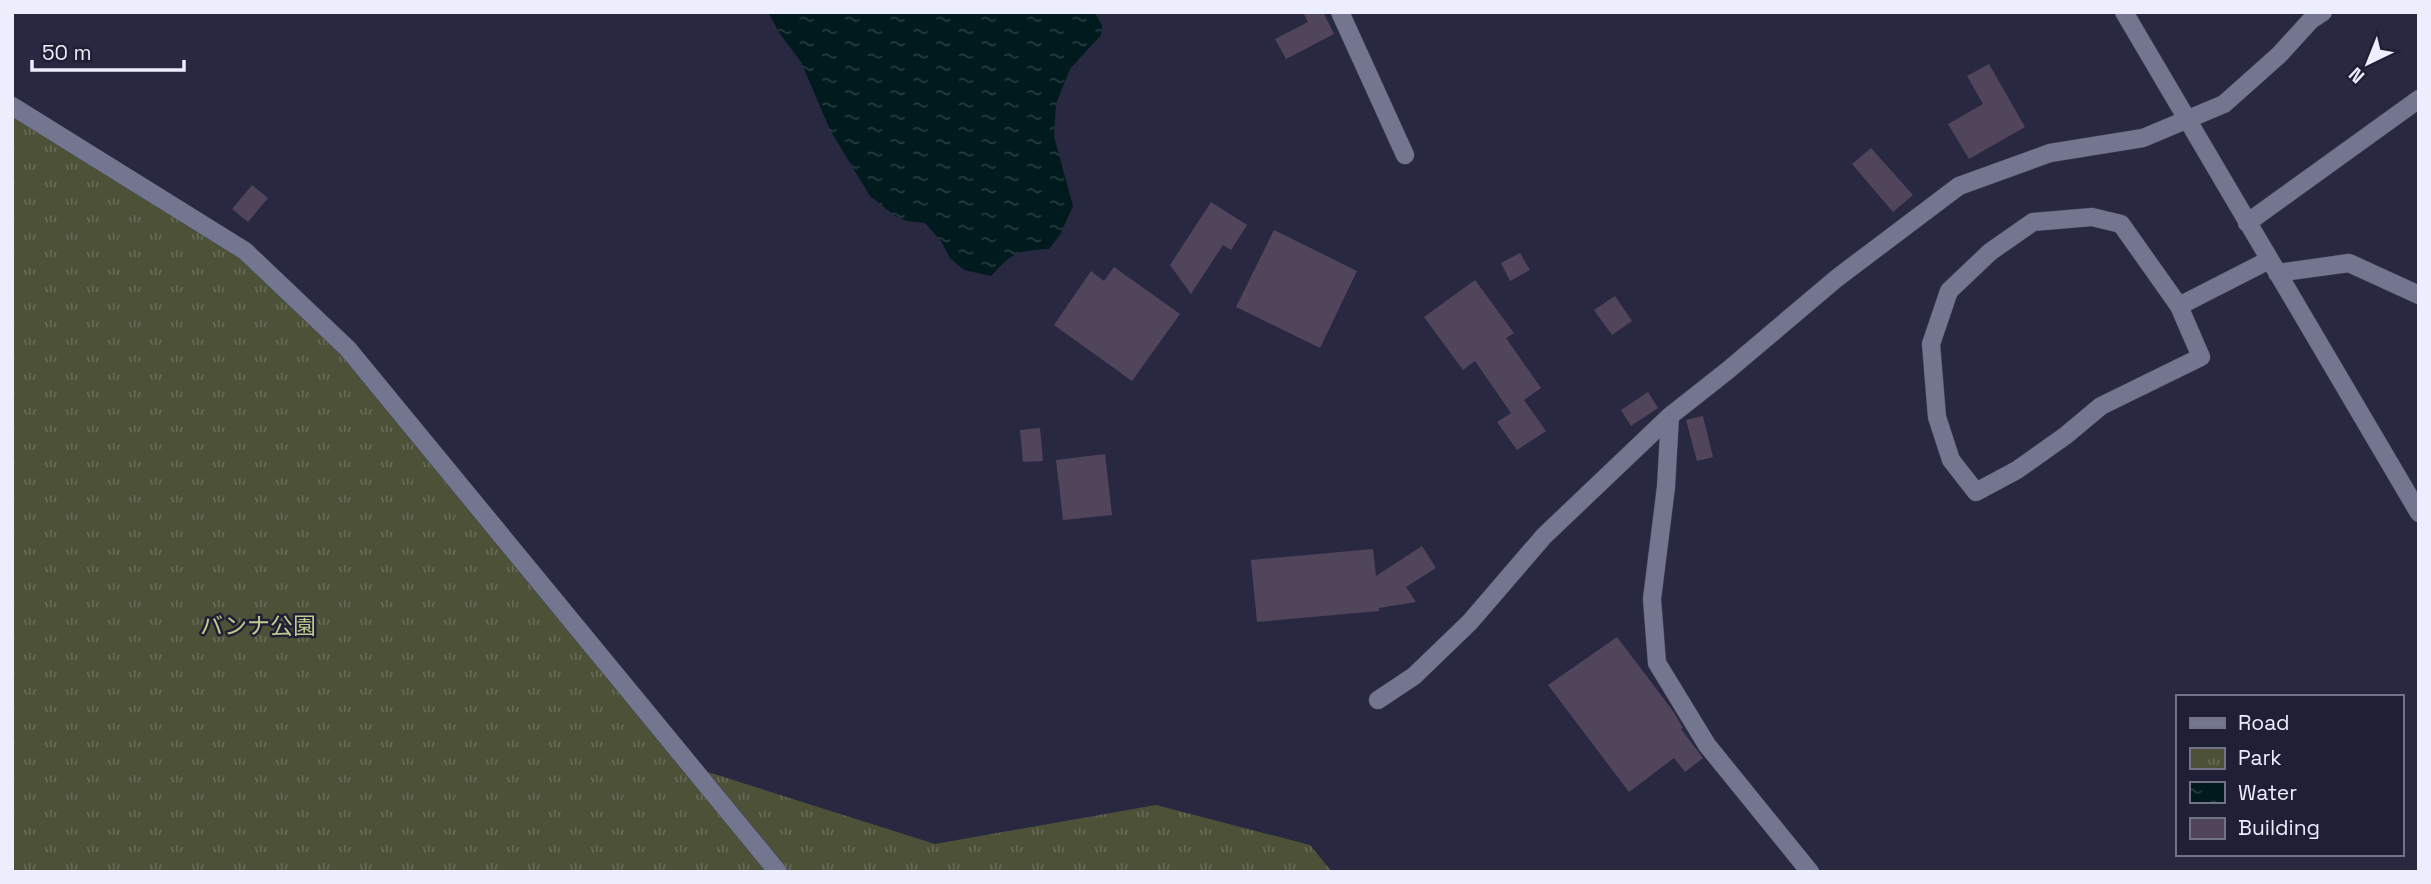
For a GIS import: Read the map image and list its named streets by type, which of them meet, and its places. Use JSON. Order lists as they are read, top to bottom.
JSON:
{
  "parks": ["バンナ公園"],
  "legend": [
    "Road",
    "Park",
    "Water",
    "Building"
  ],
  "scale_bar": "50 m",
  "north": "bottom left"
}
